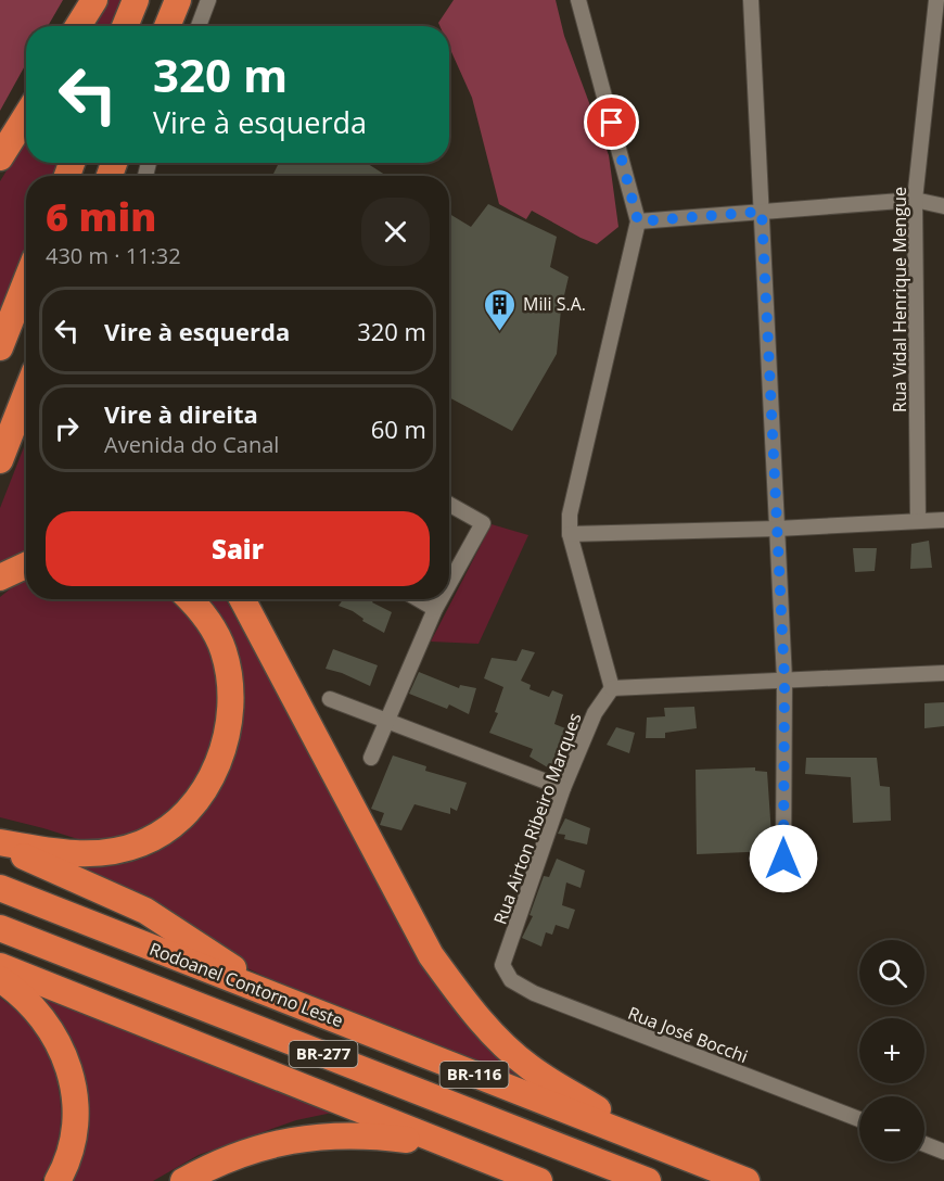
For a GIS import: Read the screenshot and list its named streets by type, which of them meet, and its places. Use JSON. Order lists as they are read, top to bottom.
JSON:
{
  "streets": {
    "highway": ["Rodoanel Contorno Leste", "BR-277", "BR-116"],
    "street": ["Rua Vidal Henrique Mengue", "Rua Airton Ribeiro Marques", "Rua José Bocchi"]
  },
  "crossings": [
    ["Rua Airton Ribeiro Marques", "Rua José Bocchi"],
    ["Rodoanel Contorno Leste", "BR-116"]
  ],
  "places": {
    "building": ["Mili S.A."]
  },
  "page": {
    "turn": ["320 m", "Vire à esquerda"],
    "heading": ["6 min", "430 m · 11:32"],
    "list": [
      {
        "name": "Vire à esquerda",
        "value": "320 m"
      },
      {
        "name": "Vire à direita",
        "note": "Avenida do Canal",
        "value": "60 m"
      }
    ],
    "buttons": "Sair",
    "map_buttons": ["+", "−"]
  }
}
